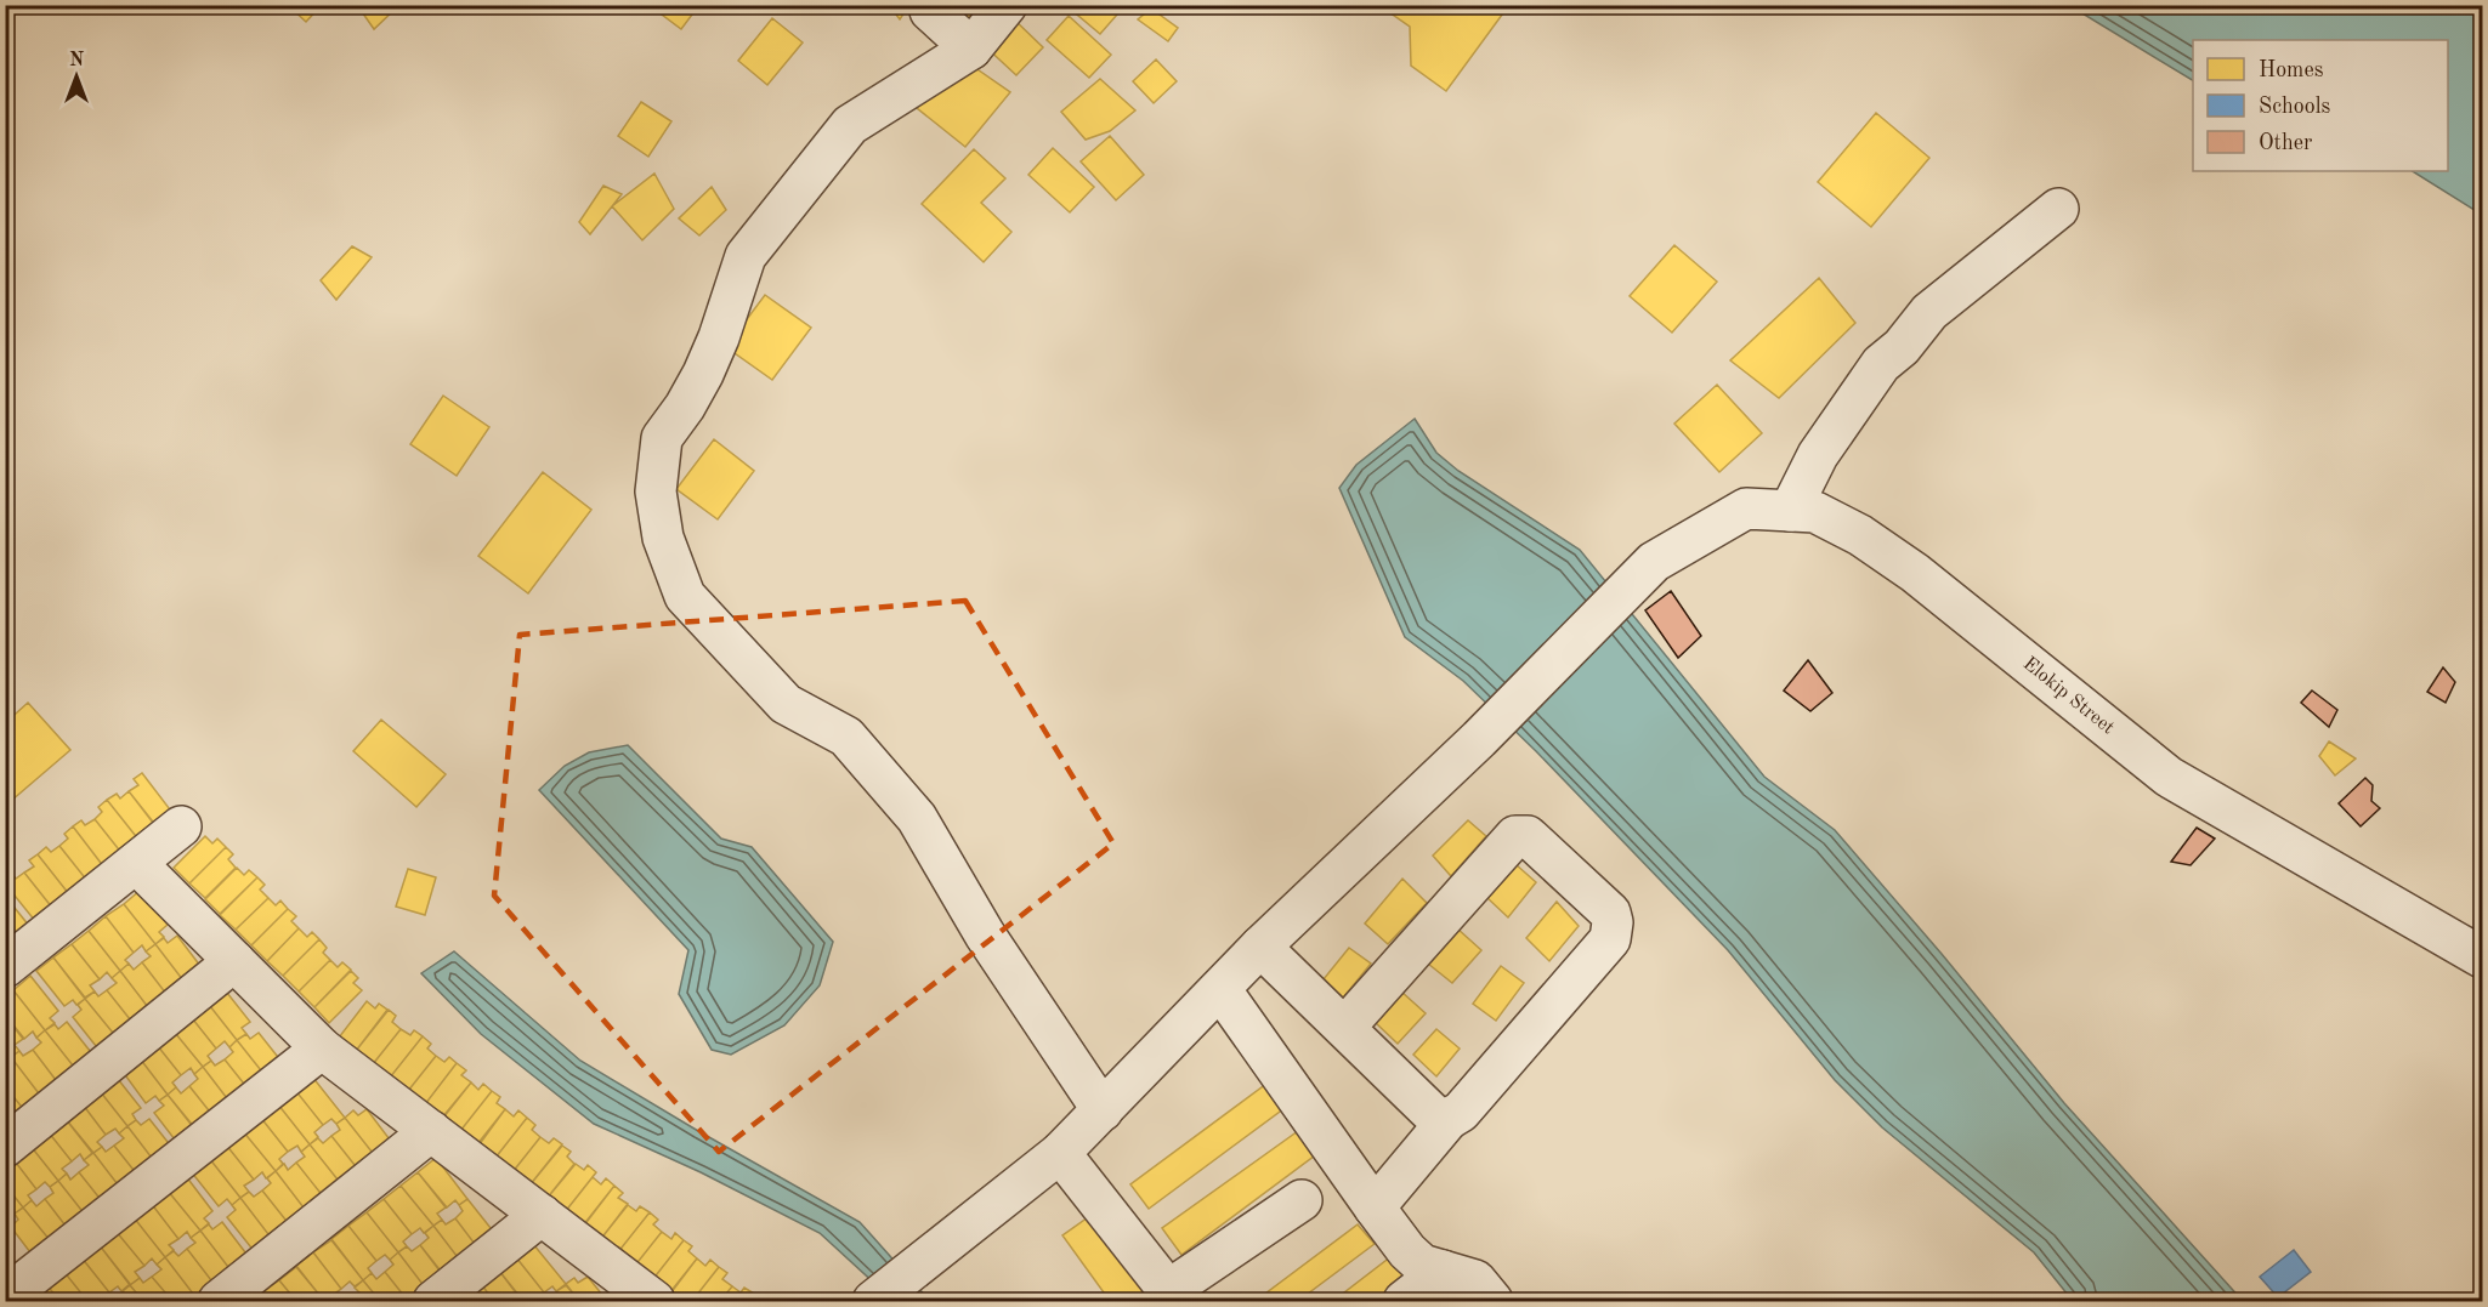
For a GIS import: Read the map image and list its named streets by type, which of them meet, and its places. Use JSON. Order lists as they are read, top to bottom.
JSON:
{
  "streets": {
    "street": ["Elokip Street"]
  },
  "legend": ["Homes", "Schools", "Other"],
  "north": "top"
}
